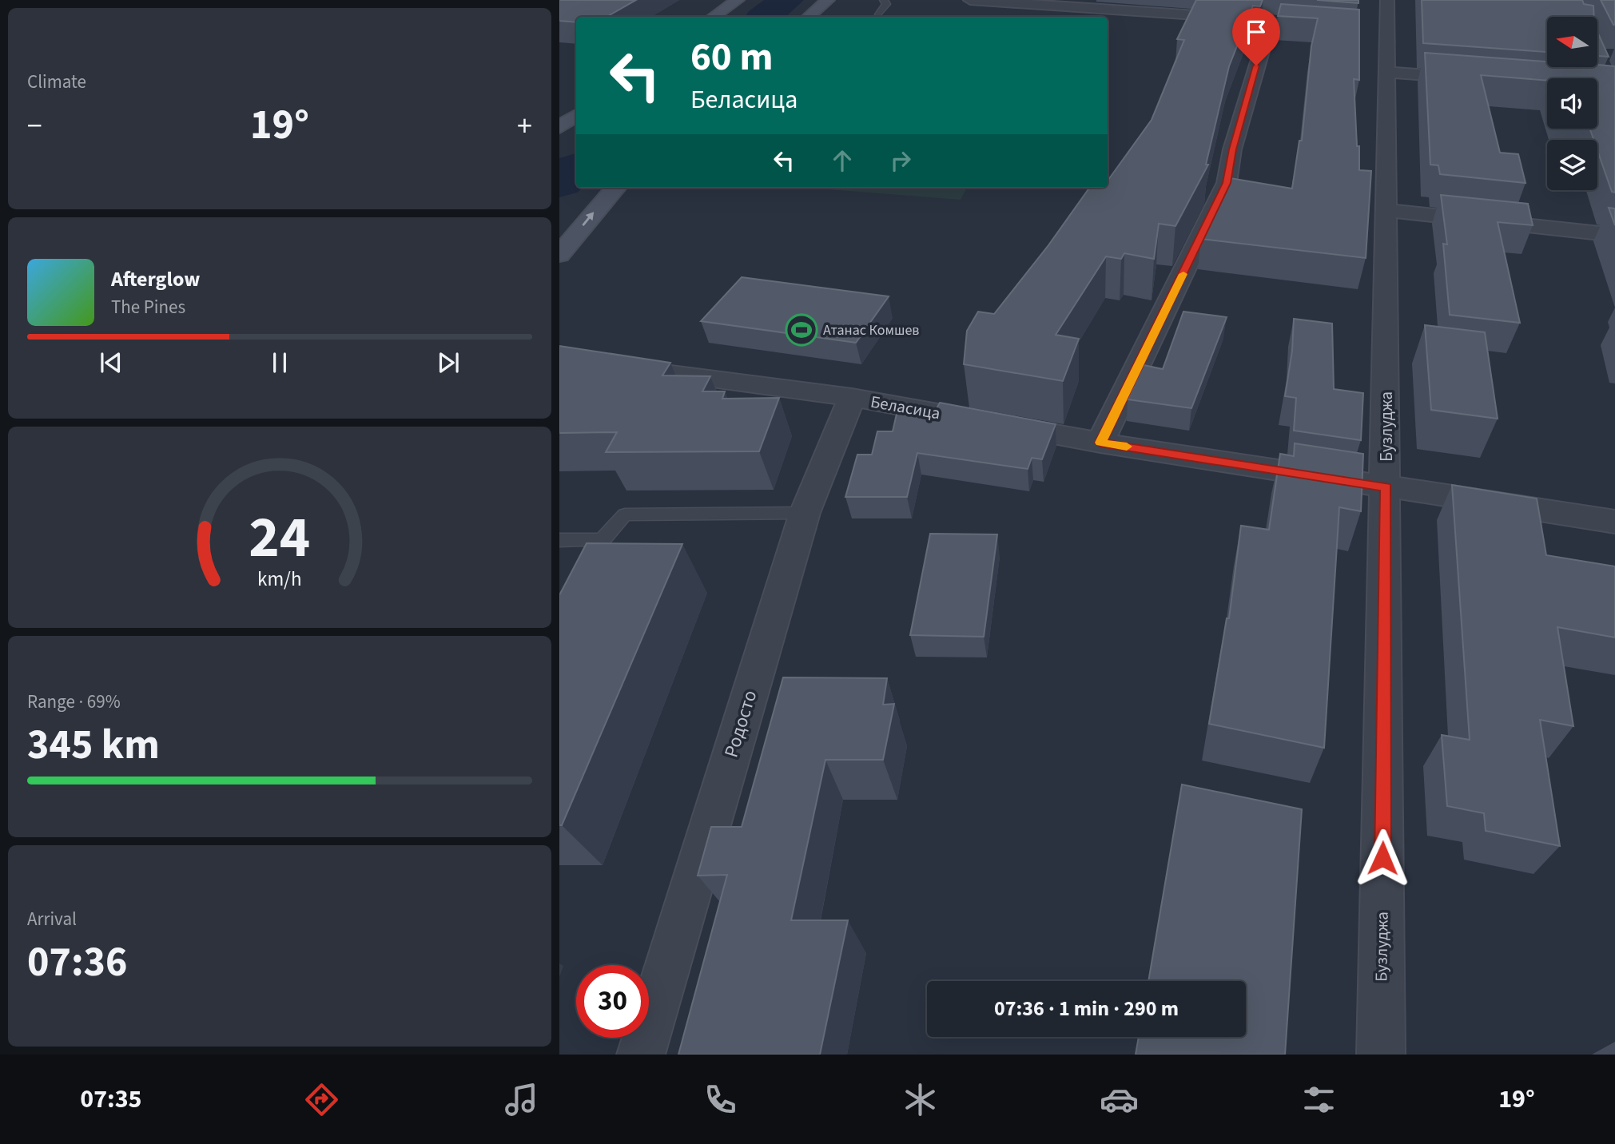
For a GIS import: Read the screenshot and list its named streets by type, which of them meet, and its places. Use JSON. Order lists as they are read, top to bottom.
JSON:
{
  "streets": {
    "street": ["Беласица", "Бузлуджа", "Родосто"]
  },
  "crossings": [
    ["Беласица", "Бузлуджа"],
    ["Беласица", "Родосто"]
  ],
  "places": {
    "sports": ["Атанас Комшев"]
  },
  "north": "left",
  "page": {
    "tile": [
      "Climate",
      ["Range · 69%", "345 km"],
      ["Arrival", "07:36"]
    ],
    "turn": ["60 m", "Беласица"],
    "heat": ["−", "19°", "+"],
    "song": ["Afterglow", "The Pines"],
    "limit": "30",
    "trip": "07:36 · 1 min · 290 m",
    "tabs": ["07:35", "19°"],
    "gauge": ["24", "km/h"]
  }
}
